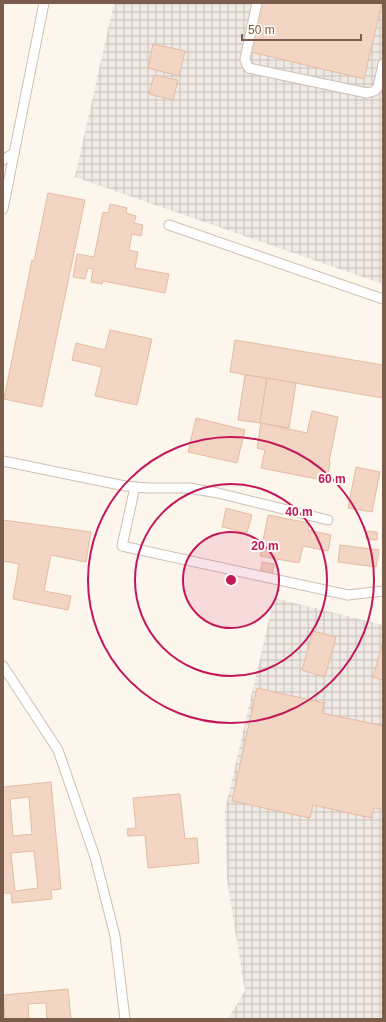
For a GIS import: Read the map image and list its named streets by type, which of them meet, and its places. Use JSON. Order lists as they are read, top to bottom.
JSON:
{
  "scale_bar": "50 m",
  "rings": ["60 m", "40 m", "20 m"]
}
